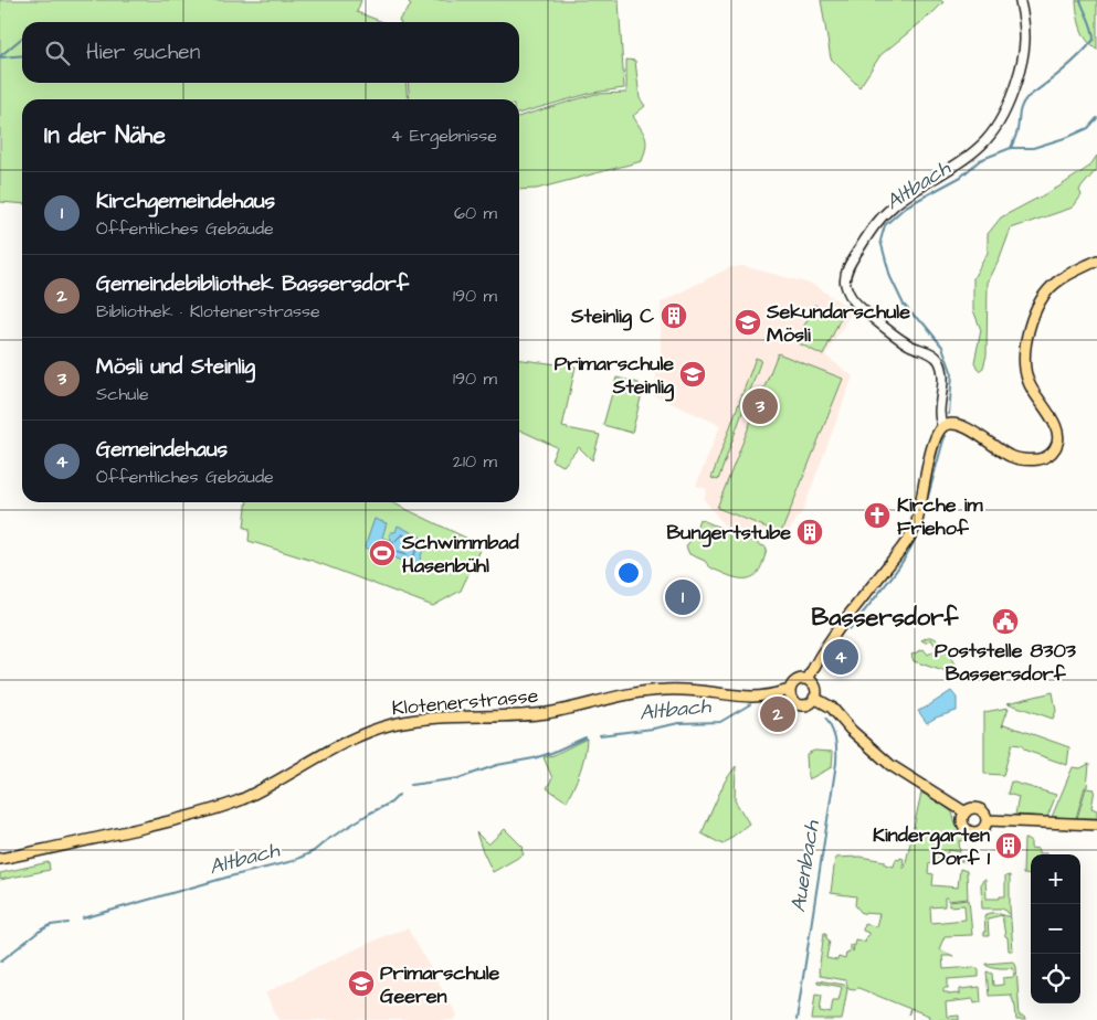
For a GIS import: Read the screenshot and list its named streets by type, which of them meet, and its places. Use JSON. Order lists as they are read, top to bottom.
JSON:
{
  "streets": {
    "main road": ["Klotenerstrasse"]
  },
  "districts": ["Bassersdorf"],
  "water": ["Altbach", "Auenbach"],
  "places": {
    "building": ["Steinlig C", "Bungertstube", "Kindergarten Dorf 1"],
    "school or university": ["Sekundarschule Mösli", "Primarschule Steinlig", "Primarschule Geeren"],
    "church": ["Kirche im Friehof"],
    "sports": ["Schwimmbad Hasenbühl"],
    "public building": ["Poststelle 8303 Bassersdorf"]
  },
  "page": {
    "search": "Hier suchen",
    "heading": ["In der Nähe", "4 Ergebnisse"],
    "list": [
      {
        "mark": "1",
        "name": "Kirchgemeindehaus",
        "note": "Öffentliches Gebäude",
        "value": "60 m"
      },
      {
        "mark": "2",
        "name": "Gemeindebibliothek Bassersdorf",
        "note": "Bibliothek · Klotenerstrasse",
        "value": "190 m"
      },
      {
        "mark": "3",
        "name": "Mösli und Steinlig",
        "note": "Schule",
        "value": "190 m"
      },
      {
        "mark": "4",
        "name": "Gemeindehaus",
        "note": "Öffentliches Gebäude",
        "value": "210 m"
      }
    ],
    "pins": [
      "3",
      "1",
      "4",
      "2"
    ],
    "map_buttons": ["+", "−"]
  }
}
